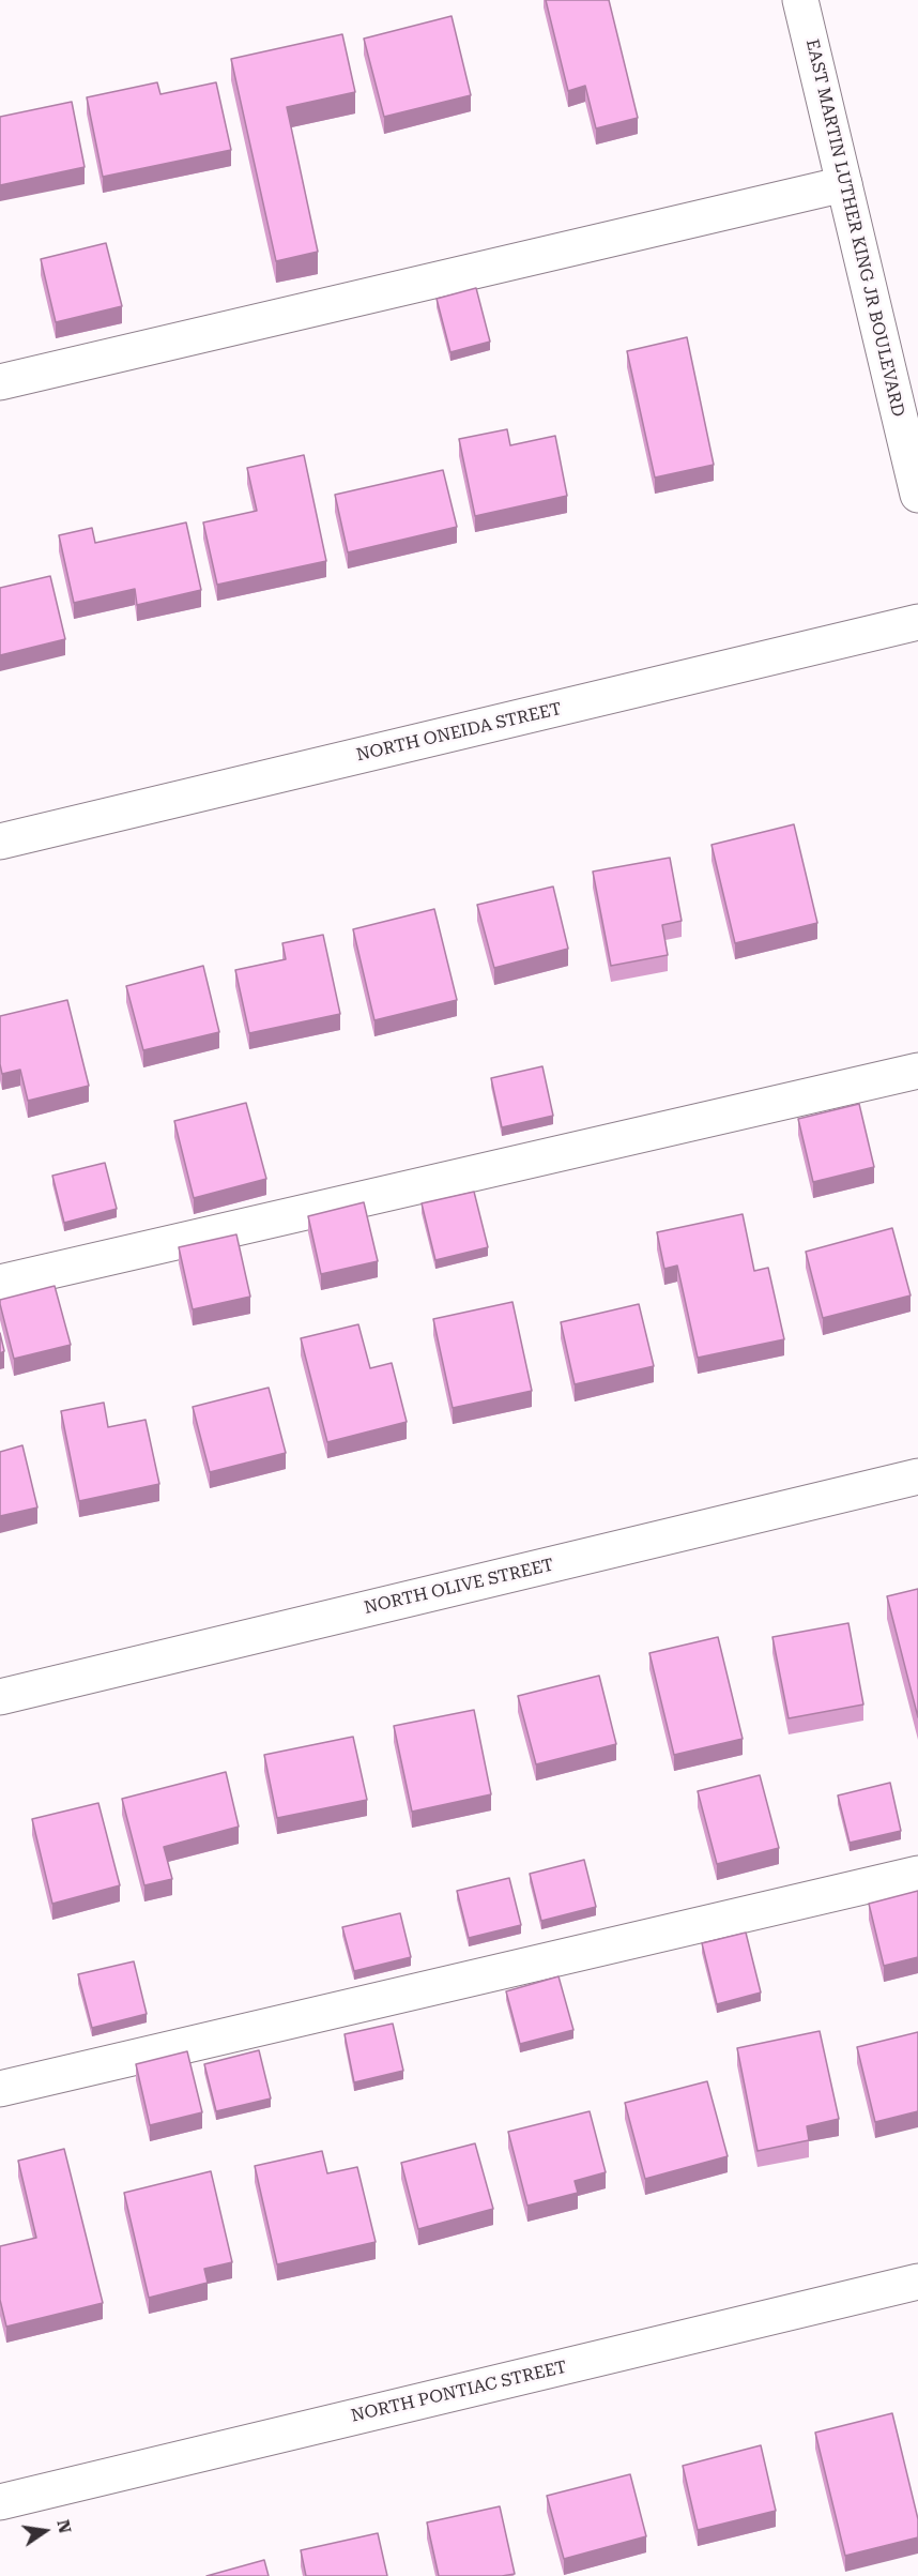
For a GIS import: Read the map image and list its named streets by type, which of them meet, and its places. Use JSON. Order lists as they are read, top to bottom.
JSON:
{
  "streets": {
    "street": [
      "EAST MARTIN LUTHER KING JR BOULEVARD",
      "NORTH ONEIDA STREET",
      "NORTH OLIVE STREET",
      "NORTH PONTIAC STREET"
    ]
  },
  "north": "right"
}
